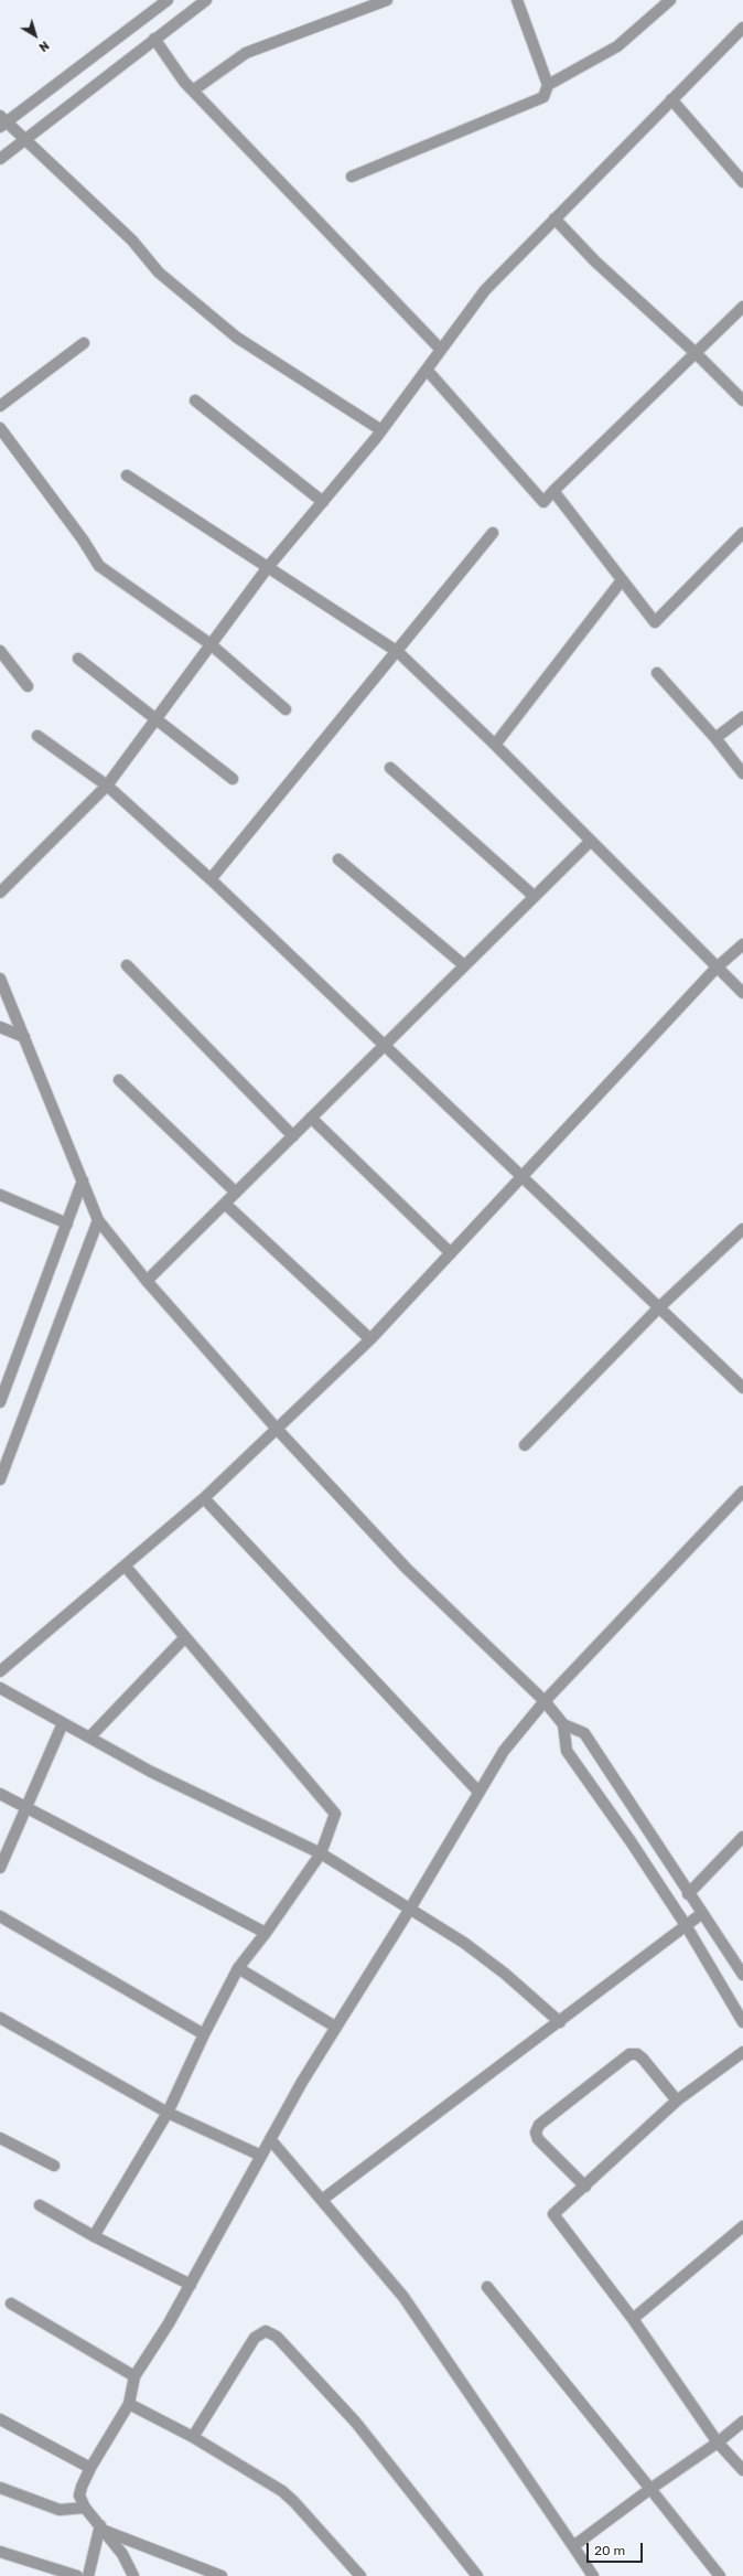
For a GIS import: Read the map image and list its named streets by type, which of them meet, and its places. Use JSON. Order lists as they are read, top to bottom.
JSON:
{
  "scale_bar": "20 m",
  "north": "bottom right"
}
